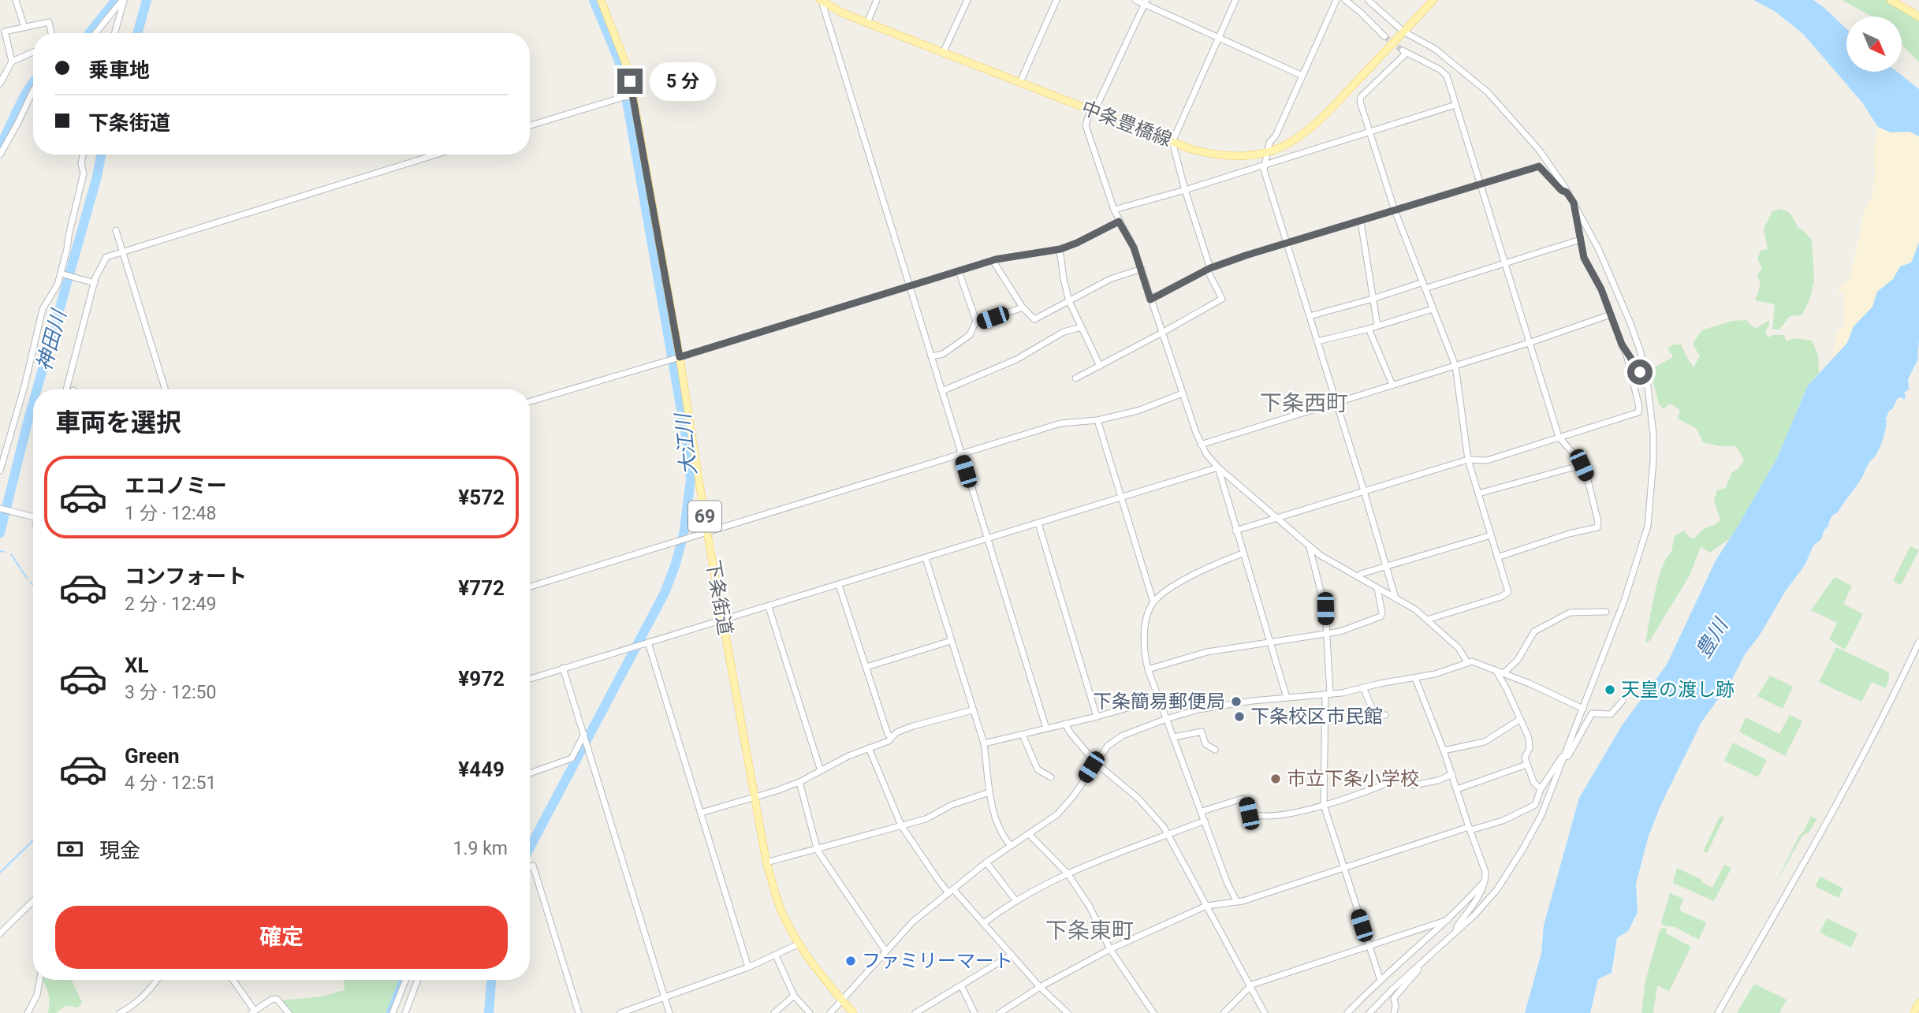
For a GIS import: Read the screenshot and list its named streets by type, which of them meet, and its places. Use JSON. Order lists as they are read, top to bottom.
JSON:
{
  "streets": {
    "main road": ["中条豊橋線", "69", "下条街道"]
  },
  "districts": ["下条西町", "下条東町"],
  "water": ["神田川", "大江川", "豊川"],
  "places": [
    "天皇の渡し跡",
    "下条簡易郵便局",
    "下条校区市民館",
    "市立下条小学校",
    "ファミリーマート"
  ],
  "north": "bottom right",
  "page": {
    "banner": ["乗車地", "下条街道"],
    "bubble": "5 分",
    "heading": "車両を選択",
    "list": [
      {
        "name": "エコノミー",
        "note": "1 分 · 12:48",
        "value": "¥572"
      },
      {
        "name": "コンフォート",
        "note": "2 分 · 12:49",
        "value": "¥772"
      },
      {
        "name": "XL",
        "note": "3 分 · 12:50",
        "value": "¥972"
      },
      {
        "name": "Green",
        "note": "4 分 · 12:51",
        "value": "¥449"
      }
    ],
    "pay": ["現金", "1.9 km"],
    "buttons": "確定"
  }
}
